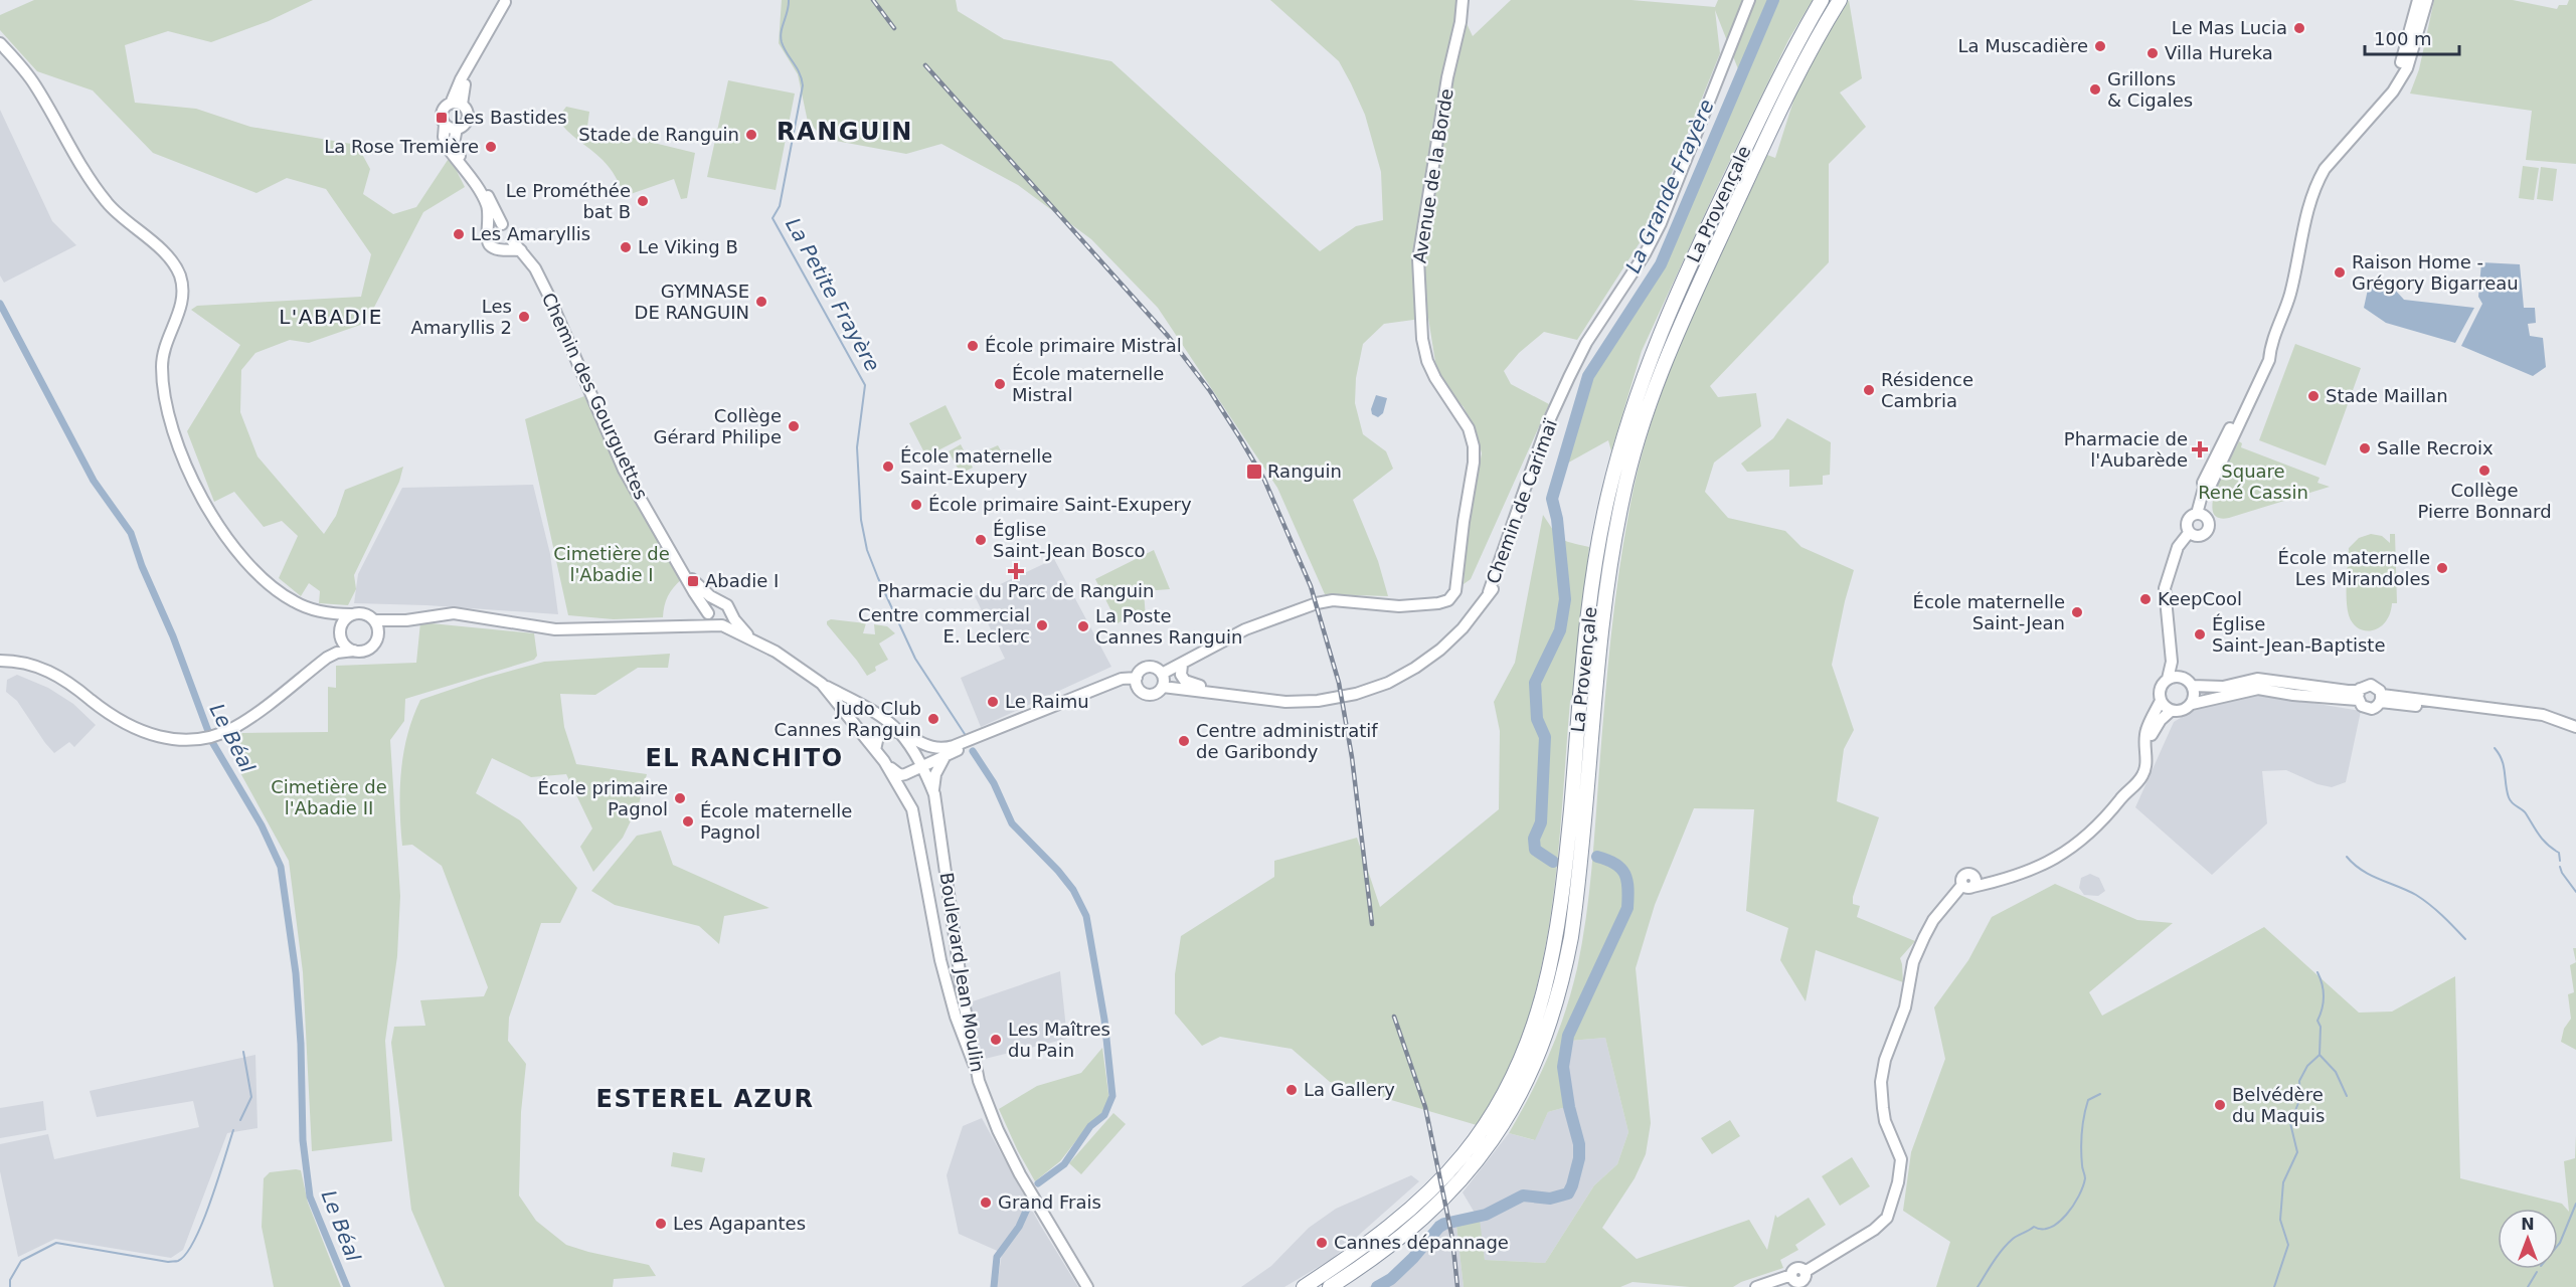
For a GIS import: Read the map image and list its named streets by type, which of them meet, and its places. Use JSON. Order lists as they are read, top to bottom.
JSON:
{
  "streets": {
    "highway": ["La Provençale"],
    "main road": [
      "Avenue de la Borde",
      "Chemin des Gourguettes",
      "Chemin de Carimaï",
      "Boulevard Jean Moulin"
    ]
  },
  "crossings": [
    ["Avenue de la Borde", "Chemin de Carimaï"]
  ],
  "districts": [
    "RANGUIN",
    "L'ABADIE",
    "EL RANCHITO",
    "ESTEREL AZUR"
  ],
  "water": ["La Grande Frayère", "La Petite Frayère", "Le Béal"],
  "parks": ["Square René Cassin", "Cimetière de l'Abadie I", "Cimetière de l'Abadie II"],
  "places": {
    "other": [
      "Le Mas Lucia",
      "La Muscadière",
      "Villa Hureka",
      "Grillons & Cigales",
      "Stade de Ranguin",
      "La Rose Tremière",
      "Le Prométhée bat B",
      "Les Amaryllis",
      "Le Viking B",
      "Raison Home - Grégory Bigarreau",
      "GYMNASE DE RANGUIN",
      "Les Amaryllis 2",
      "École primaire Mistral",
      "École maternelle Mistral",
      "Résidence Cambria",
      "Stade Maillan",
      "Collège Gérard Philipe",
      "Salle Recroix",
      "École maternelle Saint-Exupery",
      "Collège Pierre Bonnard",
      "École primaire Saint-Exupery",
      "Église Saint-Jean Bosco",
      "École maternelle Les Mirandoles",
      "KeepCool",
      "École maternelle Saint-Jean",
      "Centre commercial E. Leclerc",
      "La Poste Cannes Ranguin",
      "Église Saint-Jean-Baptiste",
      "Le Raimu",
      "Judo Club Cannes Ranguin",
      "Centre administratif de Garibondy",
      "École primaire Pagnol",
      "École maternelle Pagnol",
      "Les Maîtres du Pain",
      "La Gallery",
      "Belvédère du Maquis",
      "Grand Frais",
      "Les Agapantes",
      "Cannes dépannage"
    ],
    "transit": ["Les Bastides", "Ranguin", "Abadie I"],
    "health": ["Pharmacie de l'Aubarède", "Pharmacie du Parc de Ranguin"]
  },
  "scale_bar": "100 m",
  "north": "top"
}
